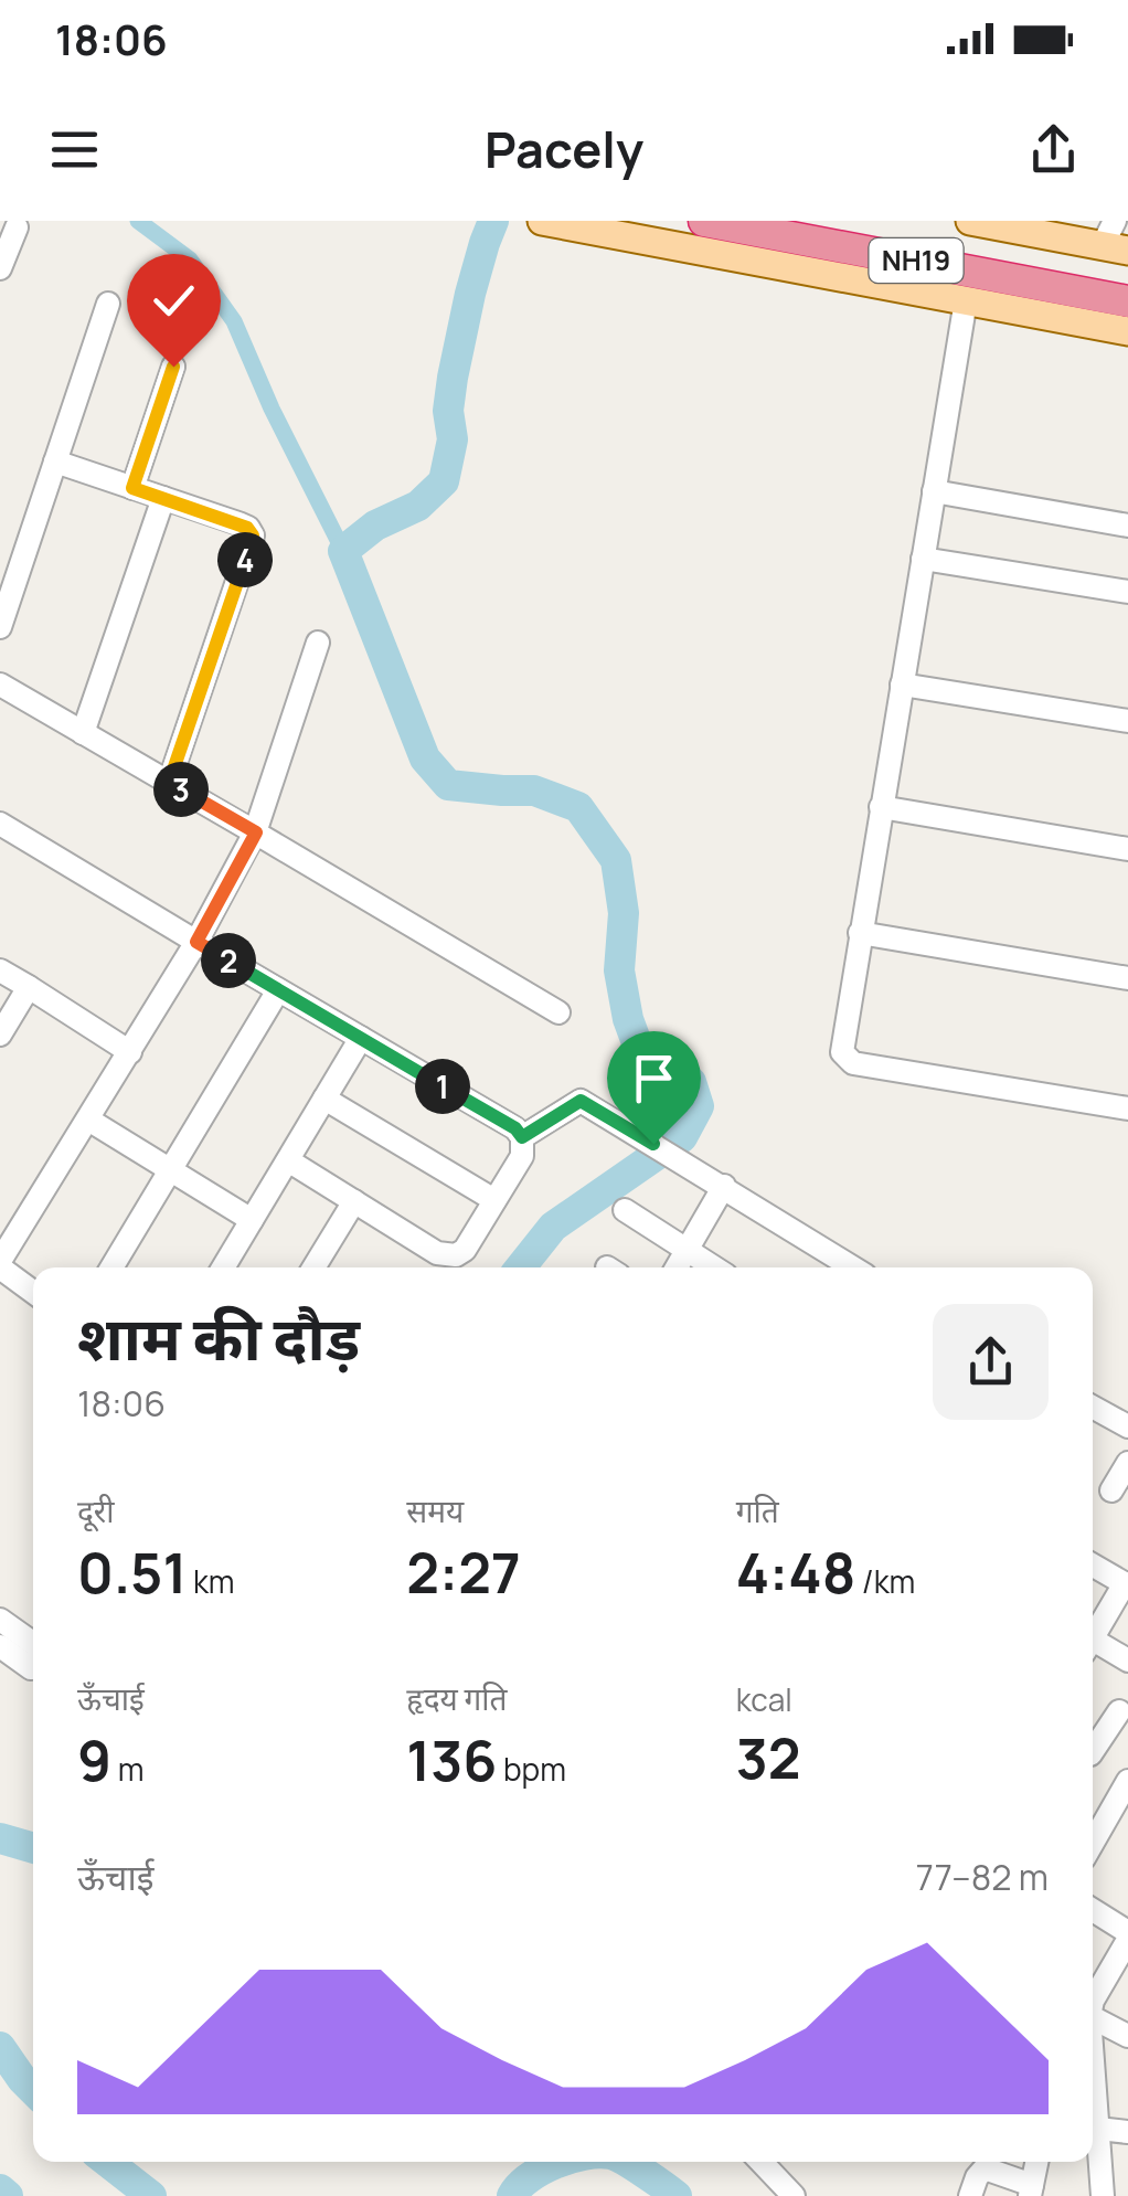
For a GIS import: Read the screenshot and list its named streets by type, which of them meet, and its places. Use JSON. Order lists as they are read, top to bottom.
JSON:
{
  "streets": {
    "highway": ["NH19"]
  },
  "page": {
    "status": "18:06",
    "header": "Pacely",
    "pins": [
      "4",
      "3",
      "2",
      "1"
    ],
    "heading": ["शाम की दौड़", "18:06"],
    "stats": [
      ["दूरी", "0.51 km"],
      ["समय", "2:27"],
      ["गति", "4:48 /km"],
      ["ऊँचाई", "9 m"],
      ["हृदय गति", "136 bpm"],
      ["kcal", "32"]
    ],
    "chart": ["ऊँचाई", "77–82 m"]
  }
}
